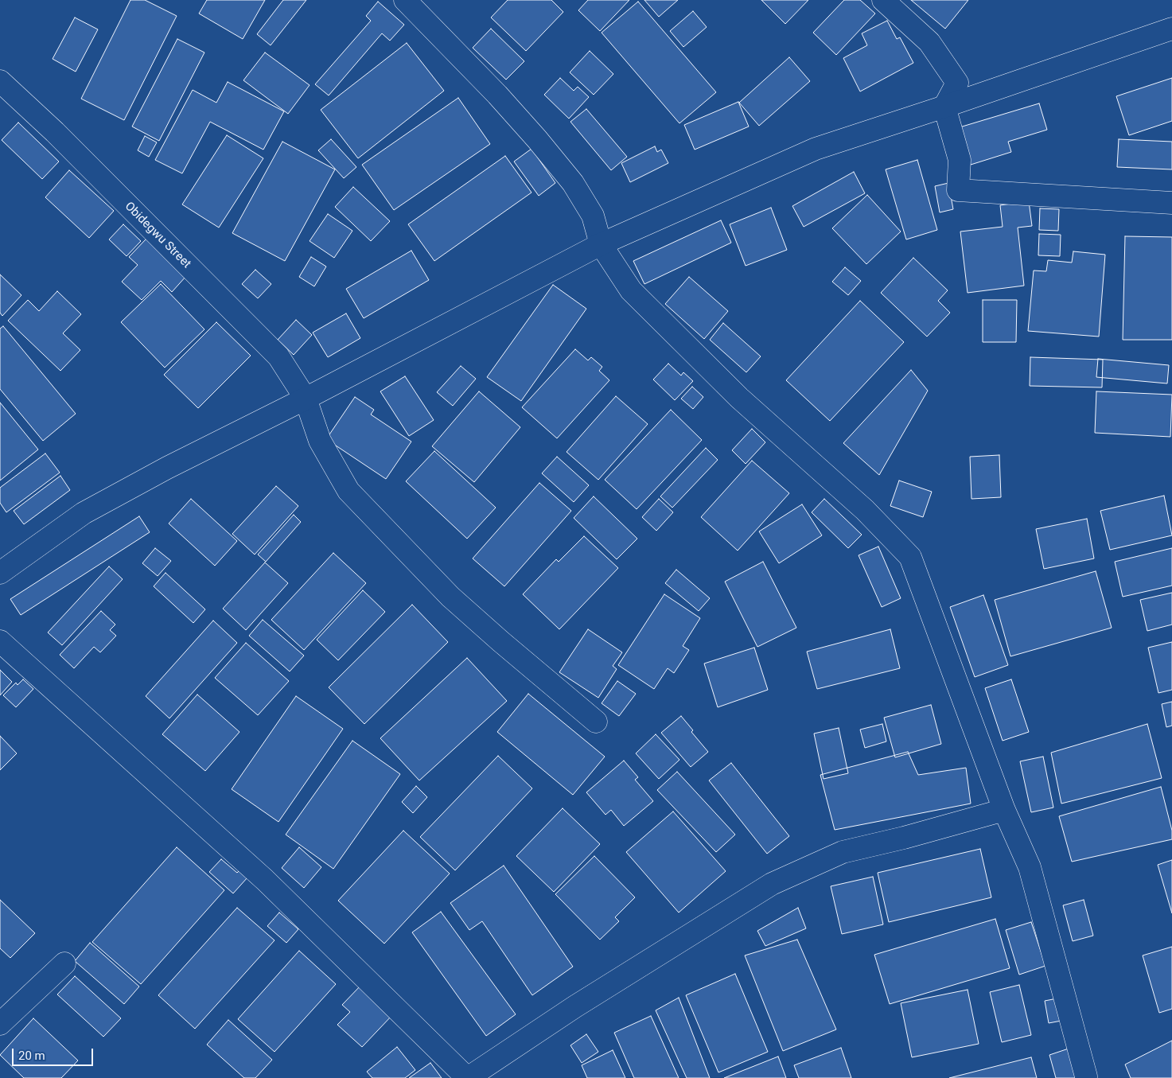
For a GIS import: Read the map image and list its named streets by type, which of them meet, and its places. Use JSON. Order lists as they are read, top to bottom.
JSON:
{
  "streets": {
    "street": ["Obidegwu Street"]
  },
  "scale_bar": "20 m"
}
